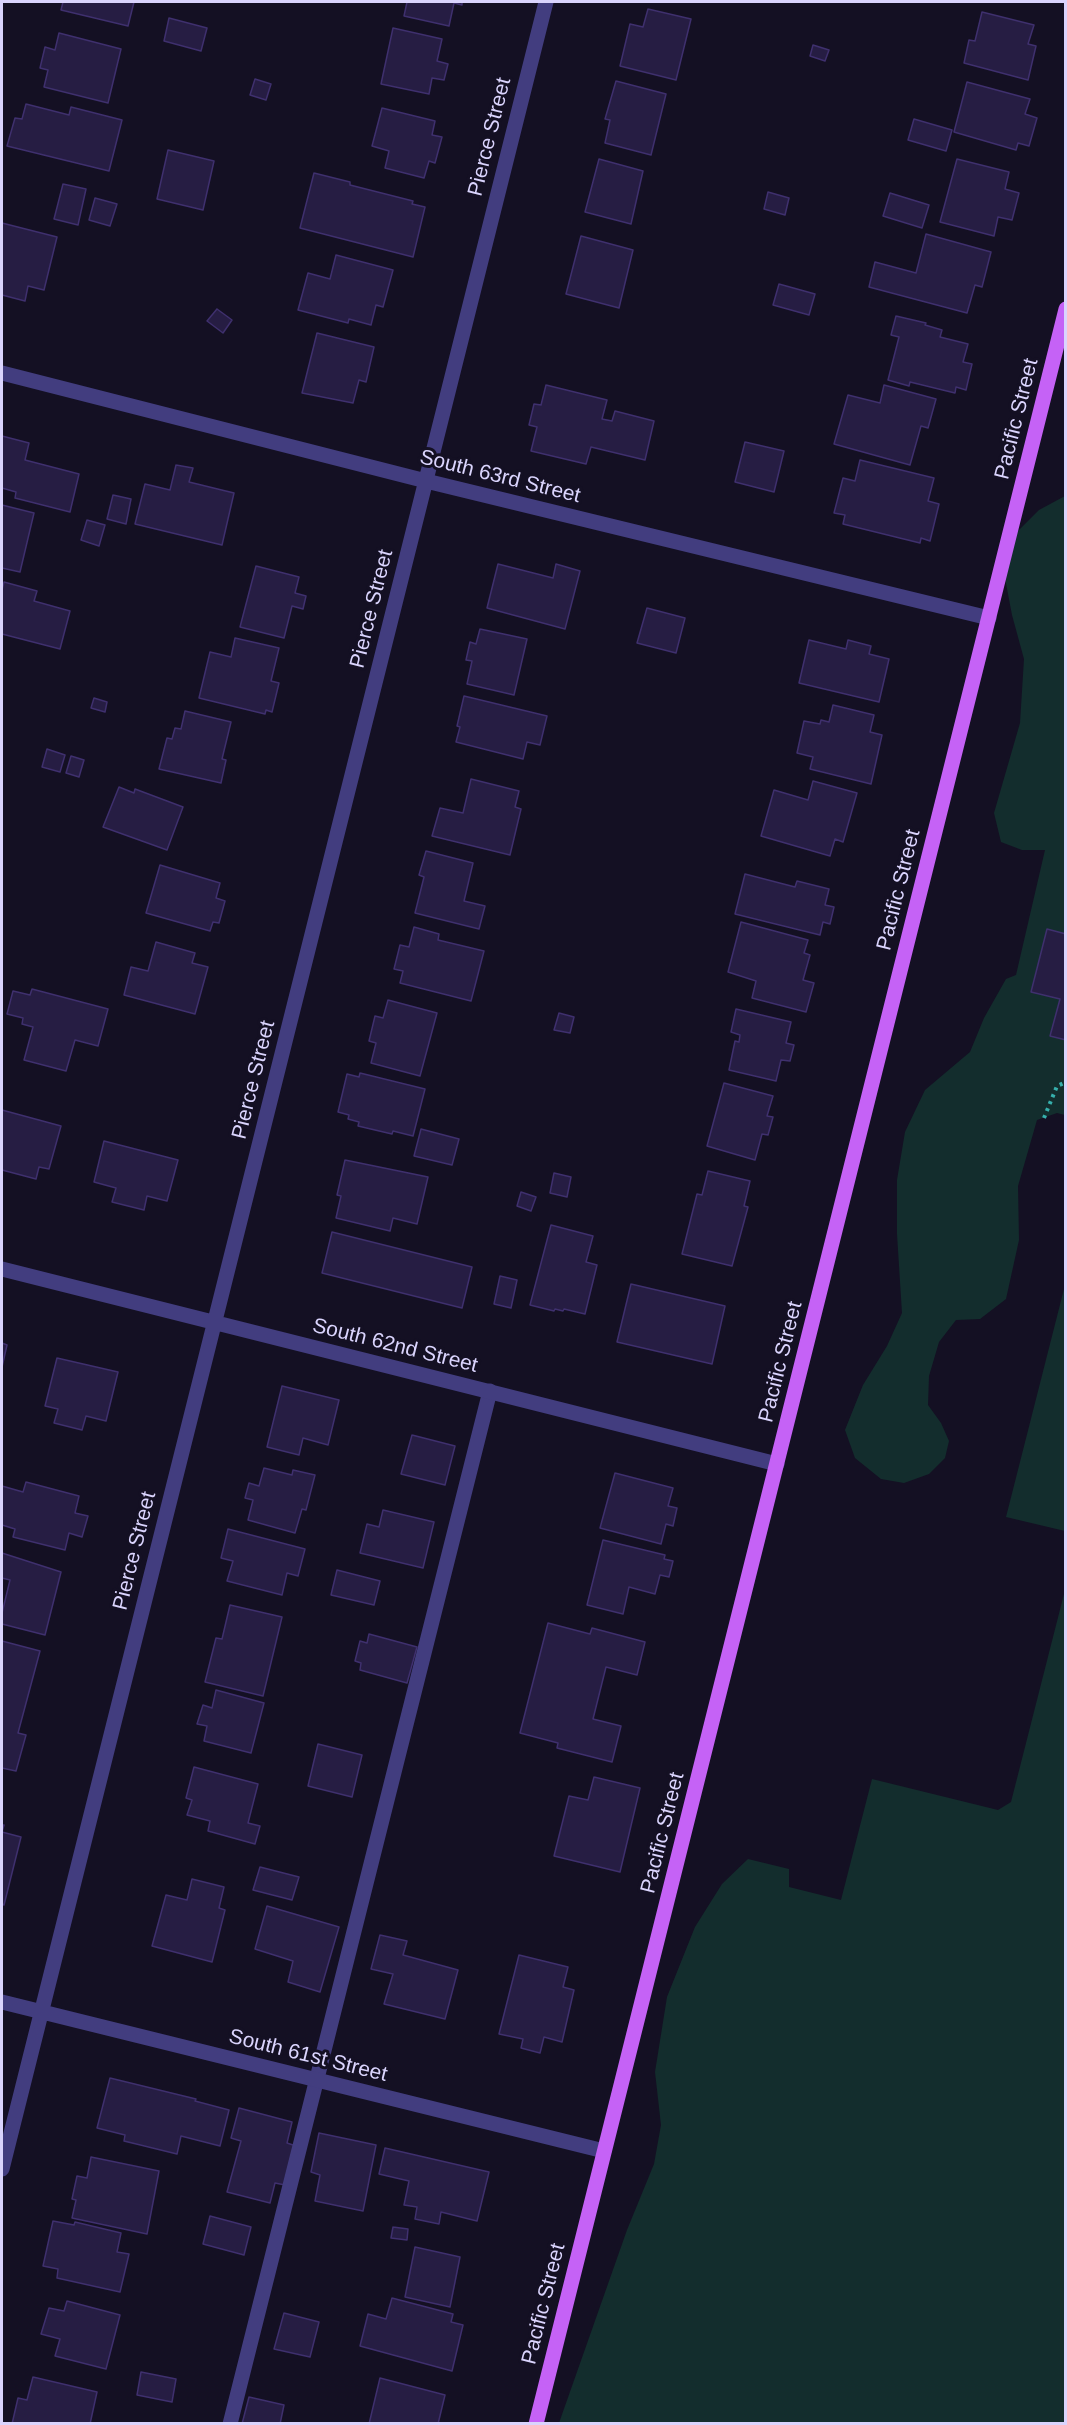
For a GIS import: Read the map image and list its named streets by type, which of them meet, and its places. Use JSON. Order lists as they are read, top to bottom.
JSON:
{
  "streets": {
    "main road": ["Pacific Street"],
    "street": [
      "Pierce Street",
      "South 63rd Street",
      "South 62nd Street",
      "South 61st Street"
    ]
  },
  "crossings": [
    ["Pierce Street", "South 63rd Street"],
    ["Pierce Street", "South 62nd Street"],
    ["Pierce Street", "South 61st Street"],
    ["Pacific Street", "South 63rd Street"],
    ["Pacific Street", "South 62nd Street"],
    ["Pacific Street", "South 61st Street"]
  ]
}
